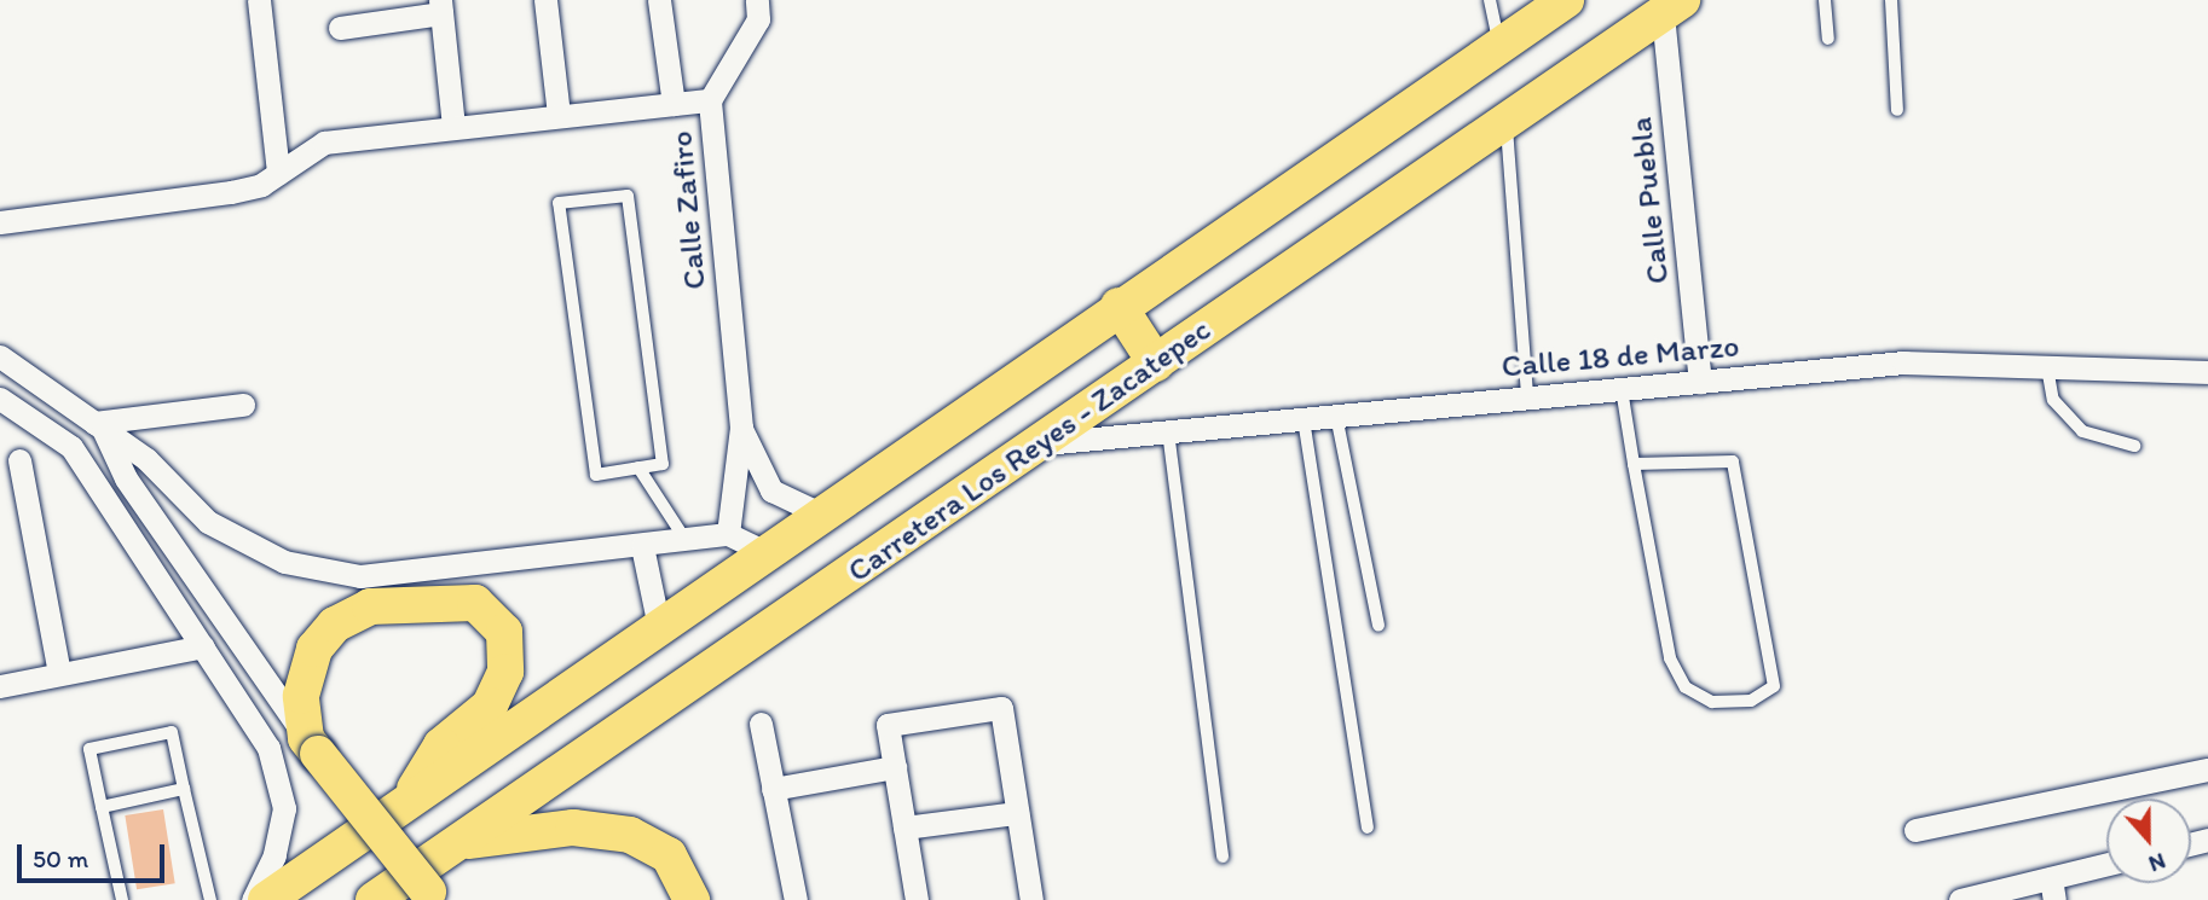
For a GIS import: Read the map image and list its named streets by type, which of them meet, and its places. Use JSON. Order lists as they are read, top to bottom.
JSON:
{
  "streets": {
    "main road": ["Carretera Los Reyes - Zacatepec"],
    "street": ["Calle Puebla", "Calle Zafiro", "Calle 18 de Marzo"]
  },
  "crossings": [
    ["Calle Puebla", "Calle 18 de Marzo"],
    ["Calle Puebla", "Carretera Los Reyes - Zacatepec"],
    ["Calle Zafiro", "Carretera Los Reyes - Zacatepec"],
    ["Calle 18 de Marzo", "Carretera Los Reyes - Zacatepec"]
  ],
  "scale_bar": "50 m",
  "north": "bottom"
}
